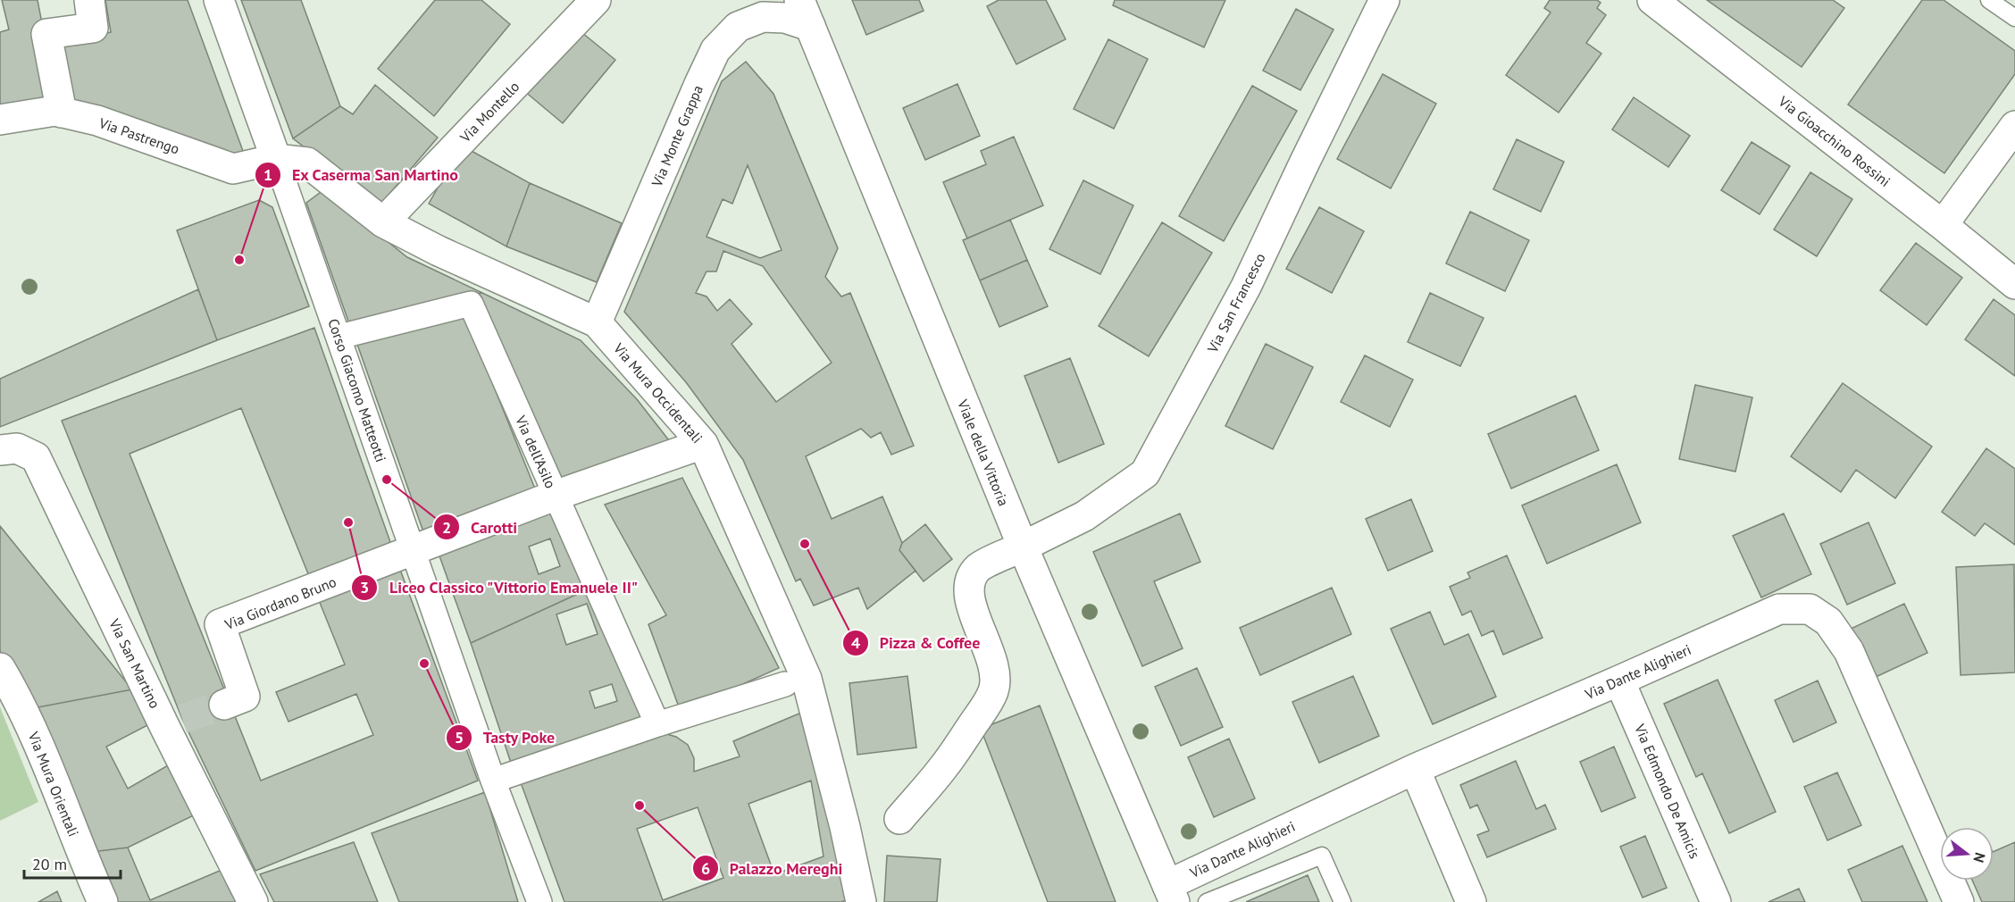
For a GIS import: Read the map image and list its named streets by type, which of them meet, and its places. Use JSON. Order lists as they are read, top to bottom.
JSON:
{
  "streets": {
    "street": [
      "Via Montello",
      "Via Pastrengo",
      "Via Monte Grappa",
      "Via Gioacchino Rossini",
      "Via San Francesco",
      "Corso Giacomo Matteotti",
      "Via Mura Occidentali",
      "Via dell'Asilo",
      "Viale della Vittoria",
      "Via Giordano Bruno",
      "Via San Martino",
      "Via Dante Alighieri",
      "Via Mura Orientali",
      "Via Edmondo De Amicis"
    ]
  },
  "crossings": [
    ["Via Montello", "Via Mura Occidentali"],
    ["Via Pastrengo", "Corso Giacomo Matteotti"],
    ["Via Pastrengo", "Via Mura Occidentali"],
    ["Via Monte Grappa", "Via Mura Occidentali"],
    ["Via Monte Grappa", "Viale della Vittoria"],
    ["Via San Francesco", "Viale della Vittoria"],
    ["Corso Giacomo Matteotti", "Via Mura Occidentali"],
    ["Corso Giacomo Matteotti", "Via dell'Asilo"],
    ["Corso Giacomo Matteotti", "Via Giordano Bruno"],
    ["Via Mura Occidentali", "Via Giordano Bruno"],
    ["Via dell'Asilo", "Via Giordano Bruno"],
    ["Viale della Vittoria", "Via Dante Alighieri"],
    ["Via Dante Alighieri", "Via Edmondo De Amicis"]
  ],
  "places": [
    "Ex Caserma San Martino",
    "Carotti",
    "Liceo Classico \"Vittorio Emanuele II\"",
    "Pizza & Coffee",
    "Tasty Poke",
    "Palazzo Mereghi"
  ],
  "scale_bar": "20 m",
  "north": "right"
}
